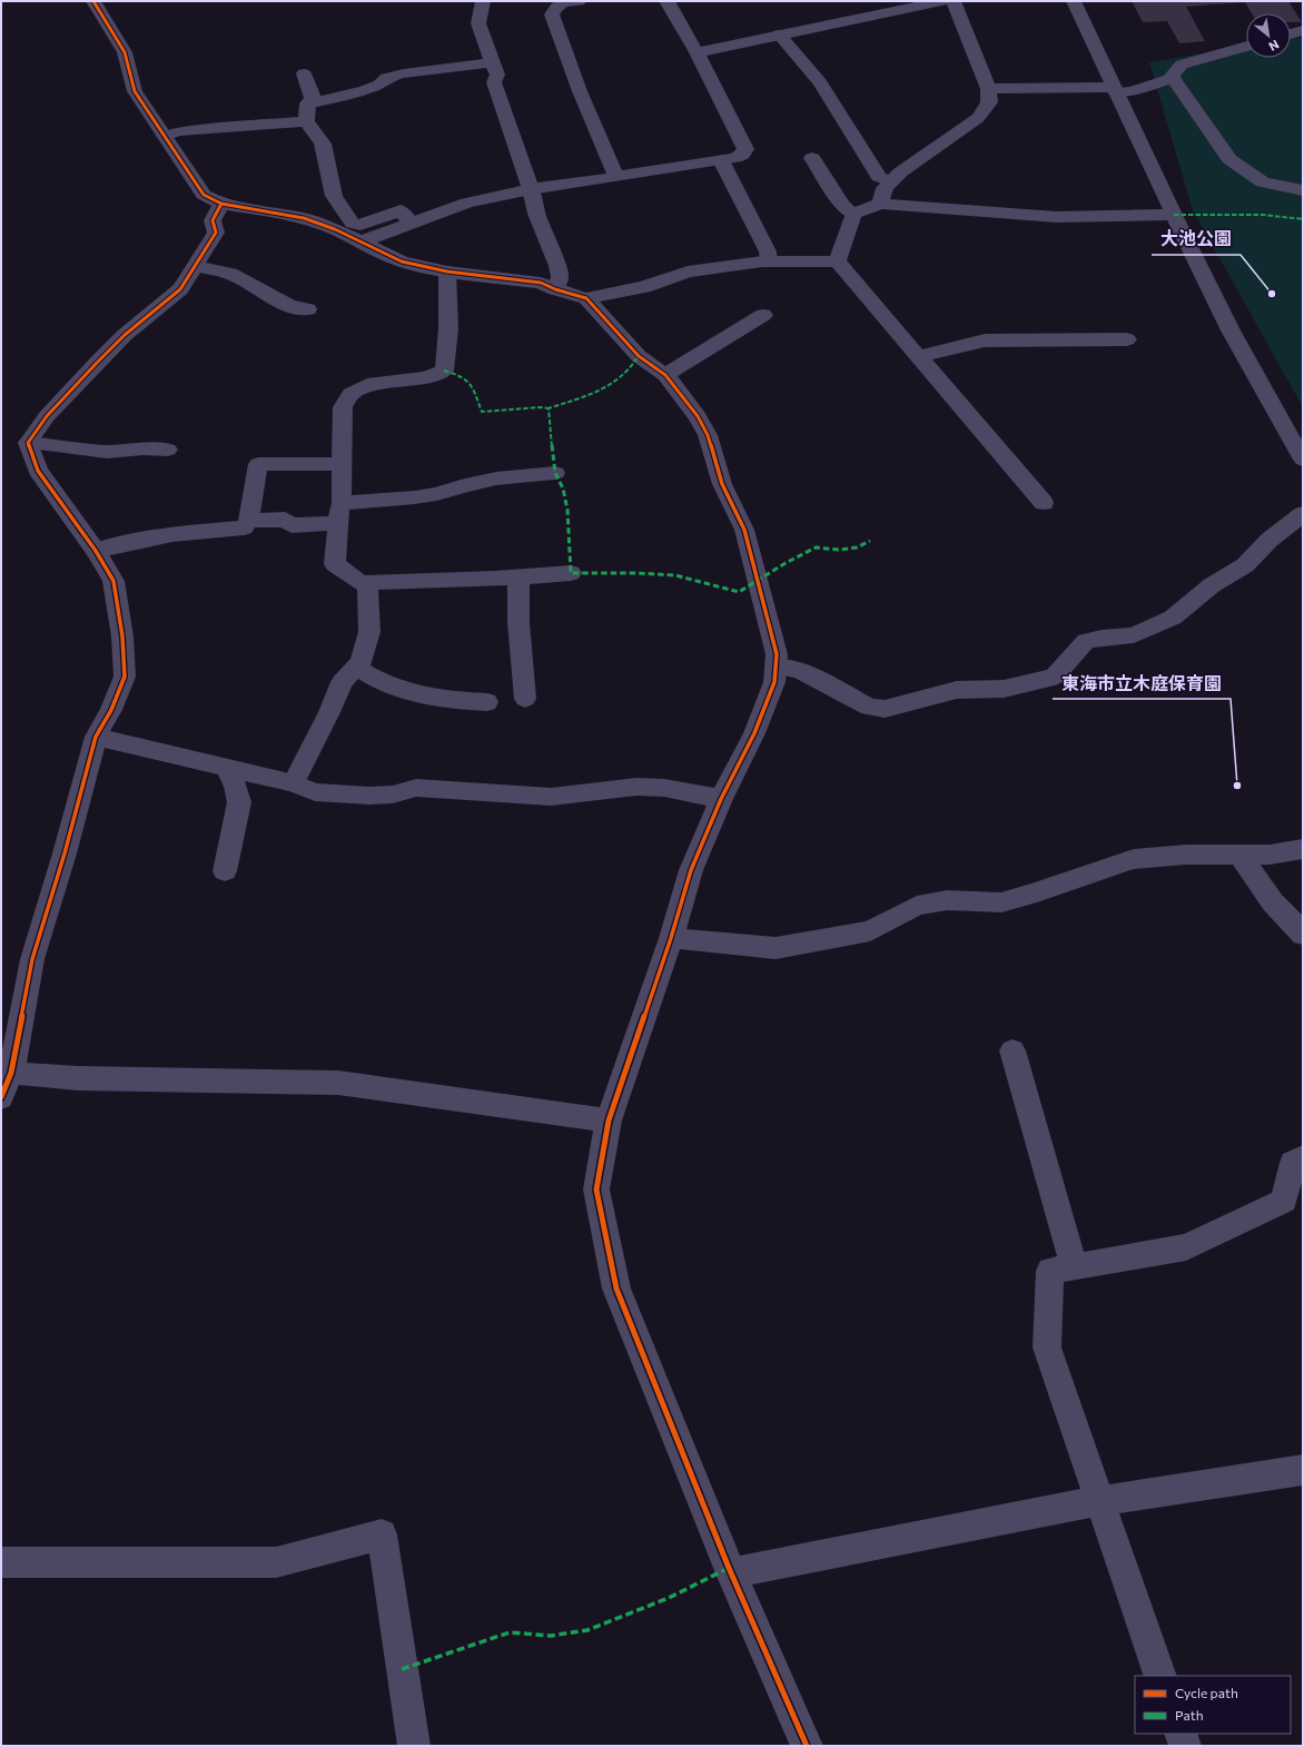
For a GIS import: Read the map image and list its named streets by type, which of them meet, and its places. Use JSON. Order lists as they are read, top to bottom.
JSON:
{
  "places": ["大池公園", "東海市立木庭保育園"],
  "legend": ["Cycle path", "Path"],
  "north": "bottom right"
}
